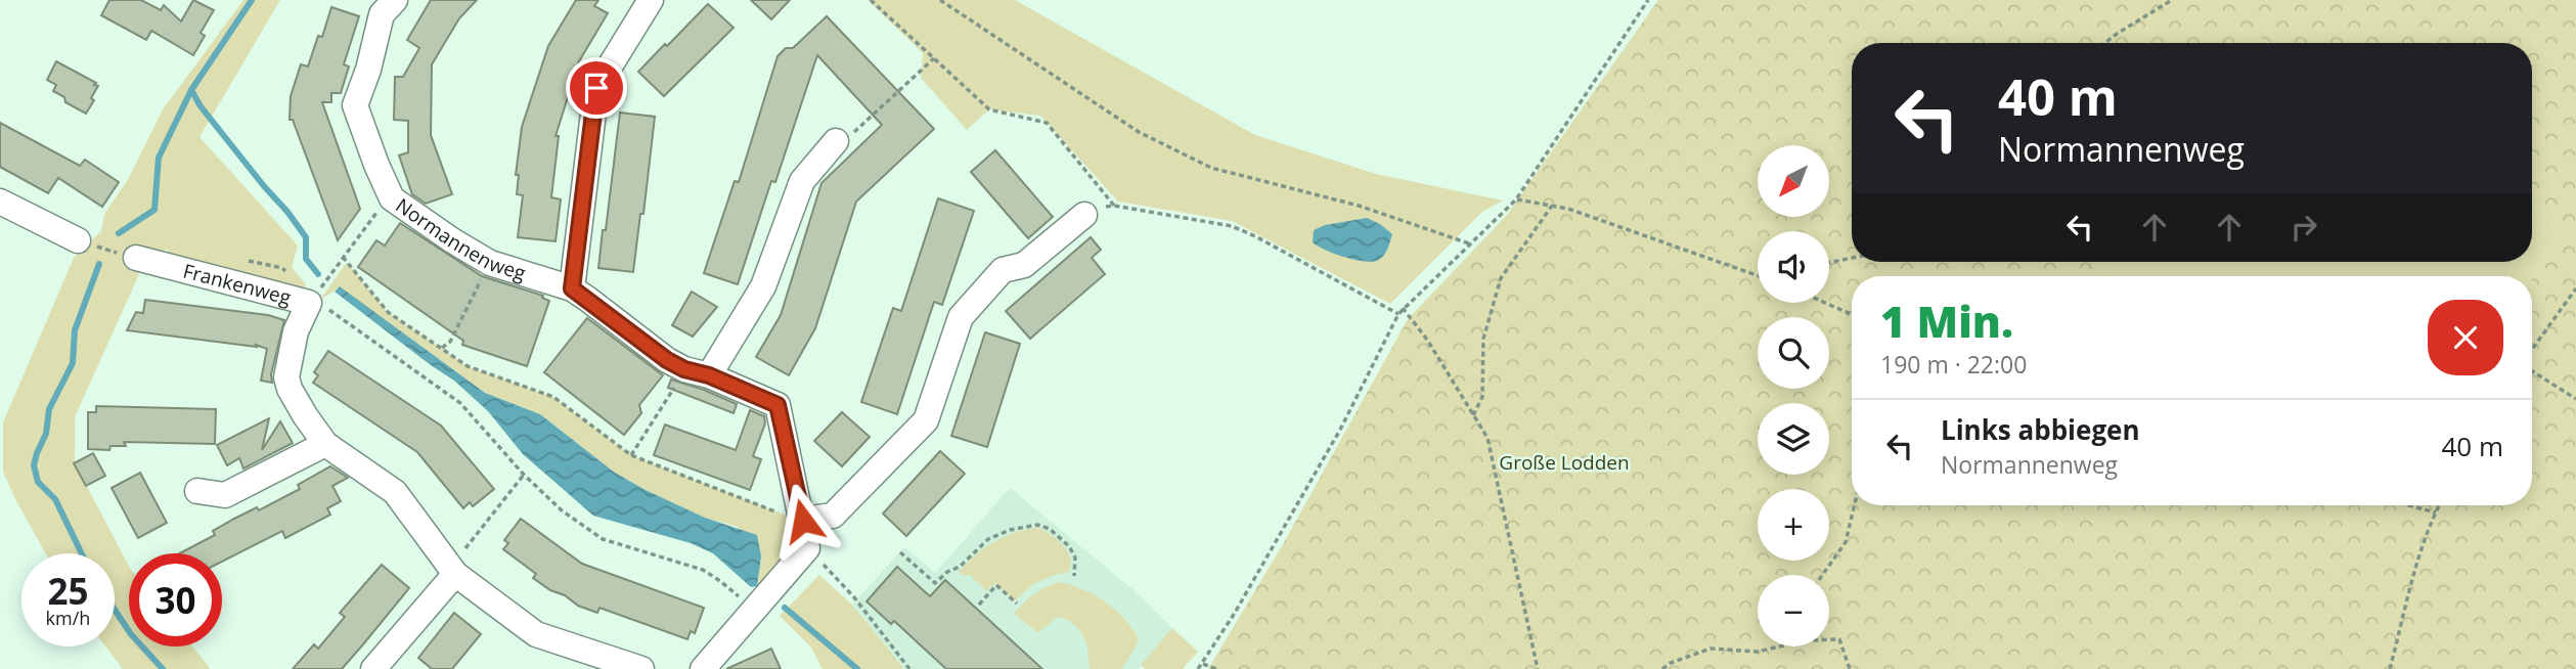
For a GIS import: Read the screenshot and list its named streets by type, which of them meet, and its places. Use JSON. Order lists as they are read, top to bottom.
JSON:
{
  "streets": {
    "street": ["Normannenweg", "Frankenweg"]
  },
  "parks": ["Große Lodden"],
  "north": "bottom left",
  "page": {
    "turn": ["40 m", "Normannenweg"],
    "map_buttons": ["+", "−"],
    "heading": ["1 Min.", "190 m · 22:00"],
    "list": [
      {
        "name": "Links abbiegen",
        "note": "Normannenweg",
        "value": "40 m"
      }
    ],
    "speed": "25 km/h",
    "limit": "30"
  }
}
